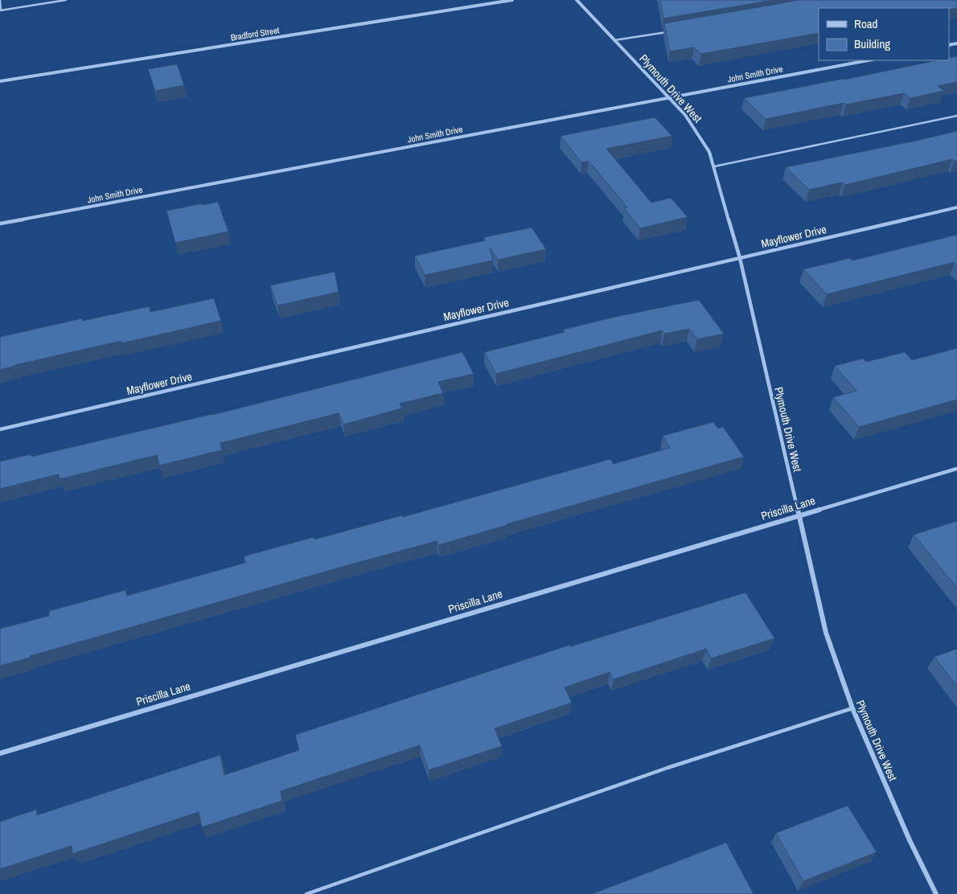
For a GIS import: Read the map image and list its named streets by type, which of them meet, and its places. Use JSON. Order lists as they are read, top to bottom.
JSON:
{
  "streets": {
    "street": [
      "Bradford Street",
      "John Smith Drive",
      "Plymouth Drive West",
      "Mayflower Drive",
      "Priscilla Lane"
    ]
  },
  "crossings": [
    ["John Smith Drive", "Plymouth Drive West"],
    ["Plymouth Drive West", "Mayflower Drive"],
    ["Plymouth Drive West", "Priscilla Lane"]
  ],
  "legend": ["Road", "Building"]
}
